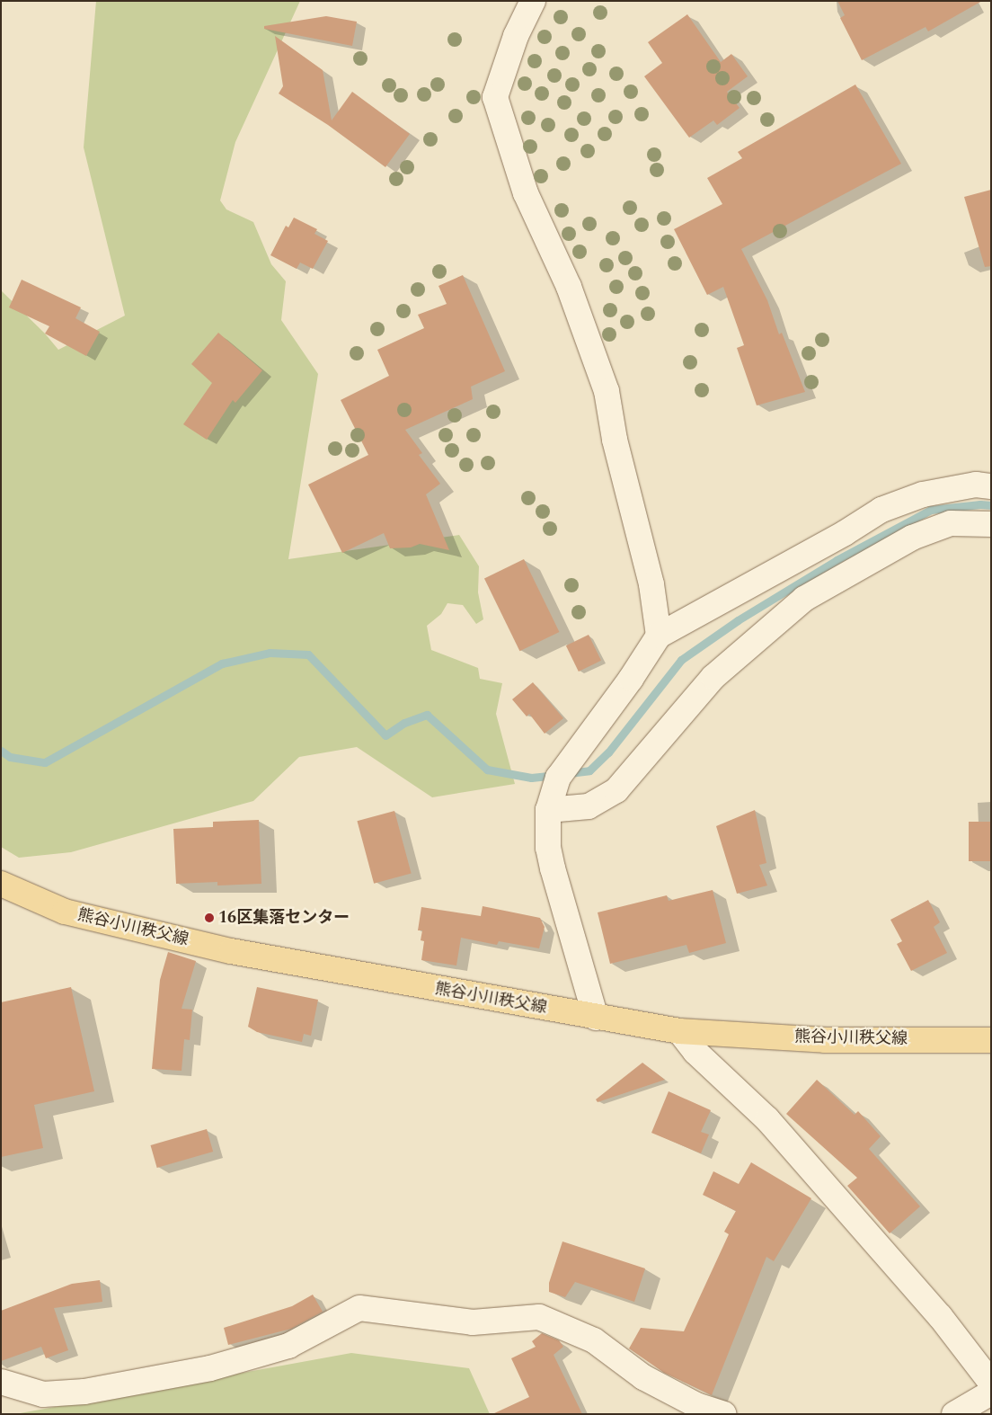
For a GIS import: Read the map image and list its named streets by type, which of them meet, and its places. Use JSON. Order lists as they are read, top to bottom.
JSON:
{
  "streets": {
    "main road": ["熊谷小川秩父線"]
  },
  "places": ["16区集落センター"]
}
